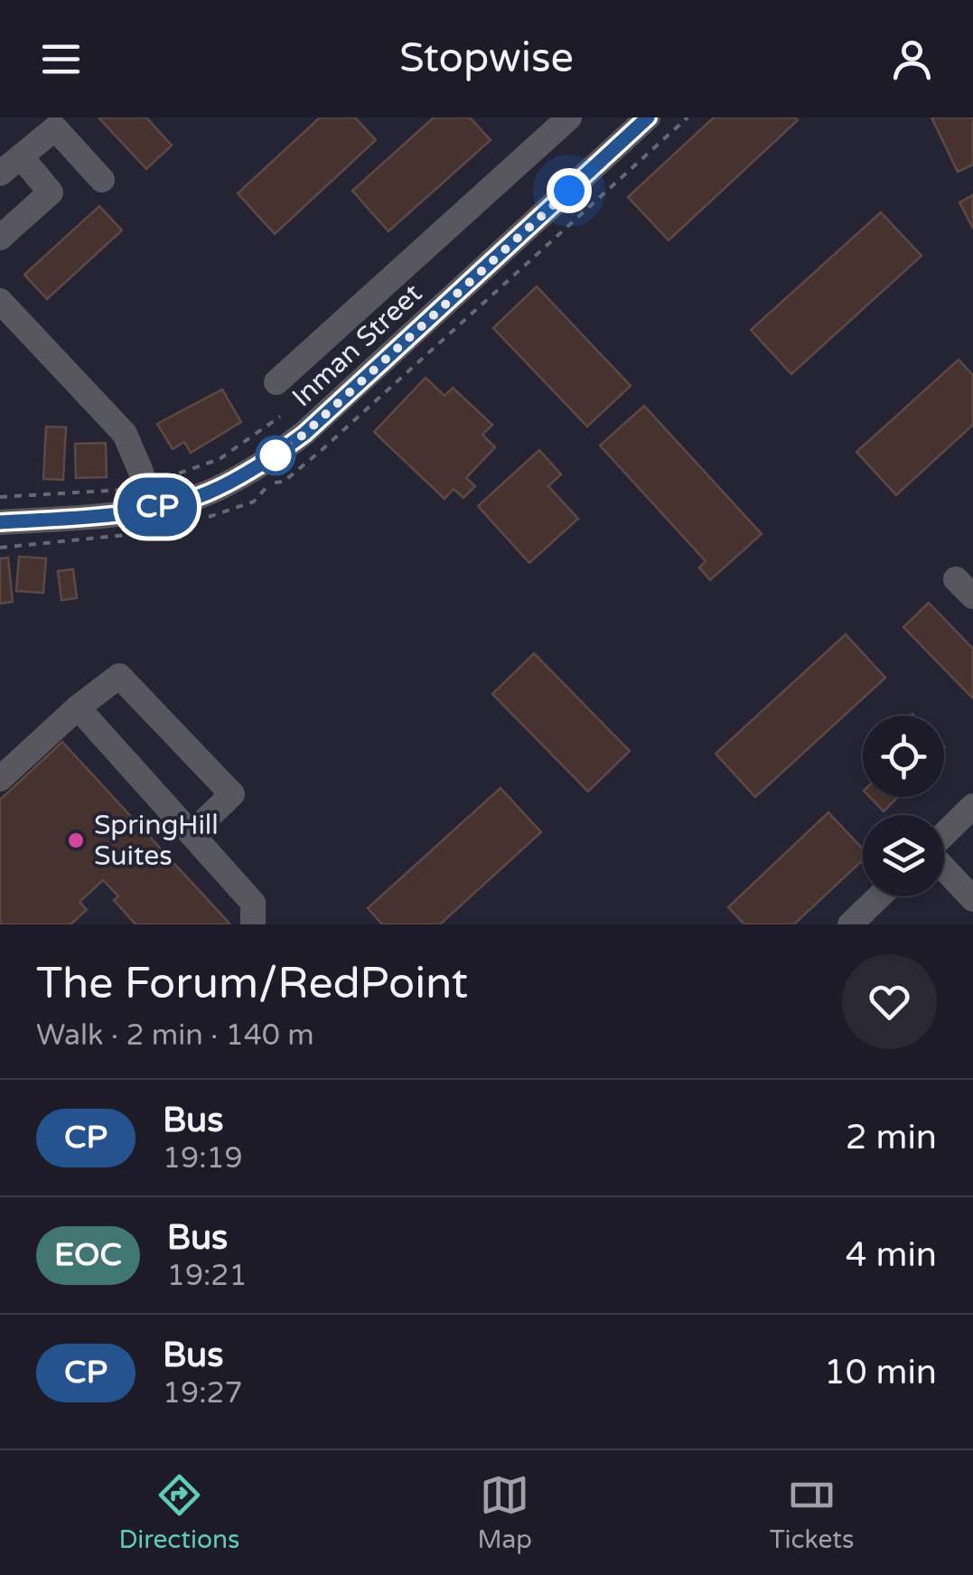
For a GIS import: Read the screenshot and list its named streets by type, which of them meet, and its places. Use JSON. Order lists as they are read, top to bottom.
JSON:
{
  "streets": {
    "street": ["Inman Street"]
  },
  "places": ["SpringHill Suites"],
  "lines": ["bus line CP"],
  "page": {
    "header": "Stopwise",
    "on_map": "CP",
    "heading": ["The Forum/RedPoint", "Walk · 2 min · 140 m"],
    "list": [
      {
        "mark": "CP",
        "name": "Bus",
        "note": "19:19",
        "value": "2 min"
      },
      {
        "mark": "EOC",
        "name": "Bus",
        "note": "19:21",
        "value": "4 min"
      },
      {
        "mark": "CP",
        "name": "Bus",
        "note": "19:27",
        "value": "10 min"
      }
    ],
    "tabs": ["Directions", "Map", "Tickets"]
  }
}
